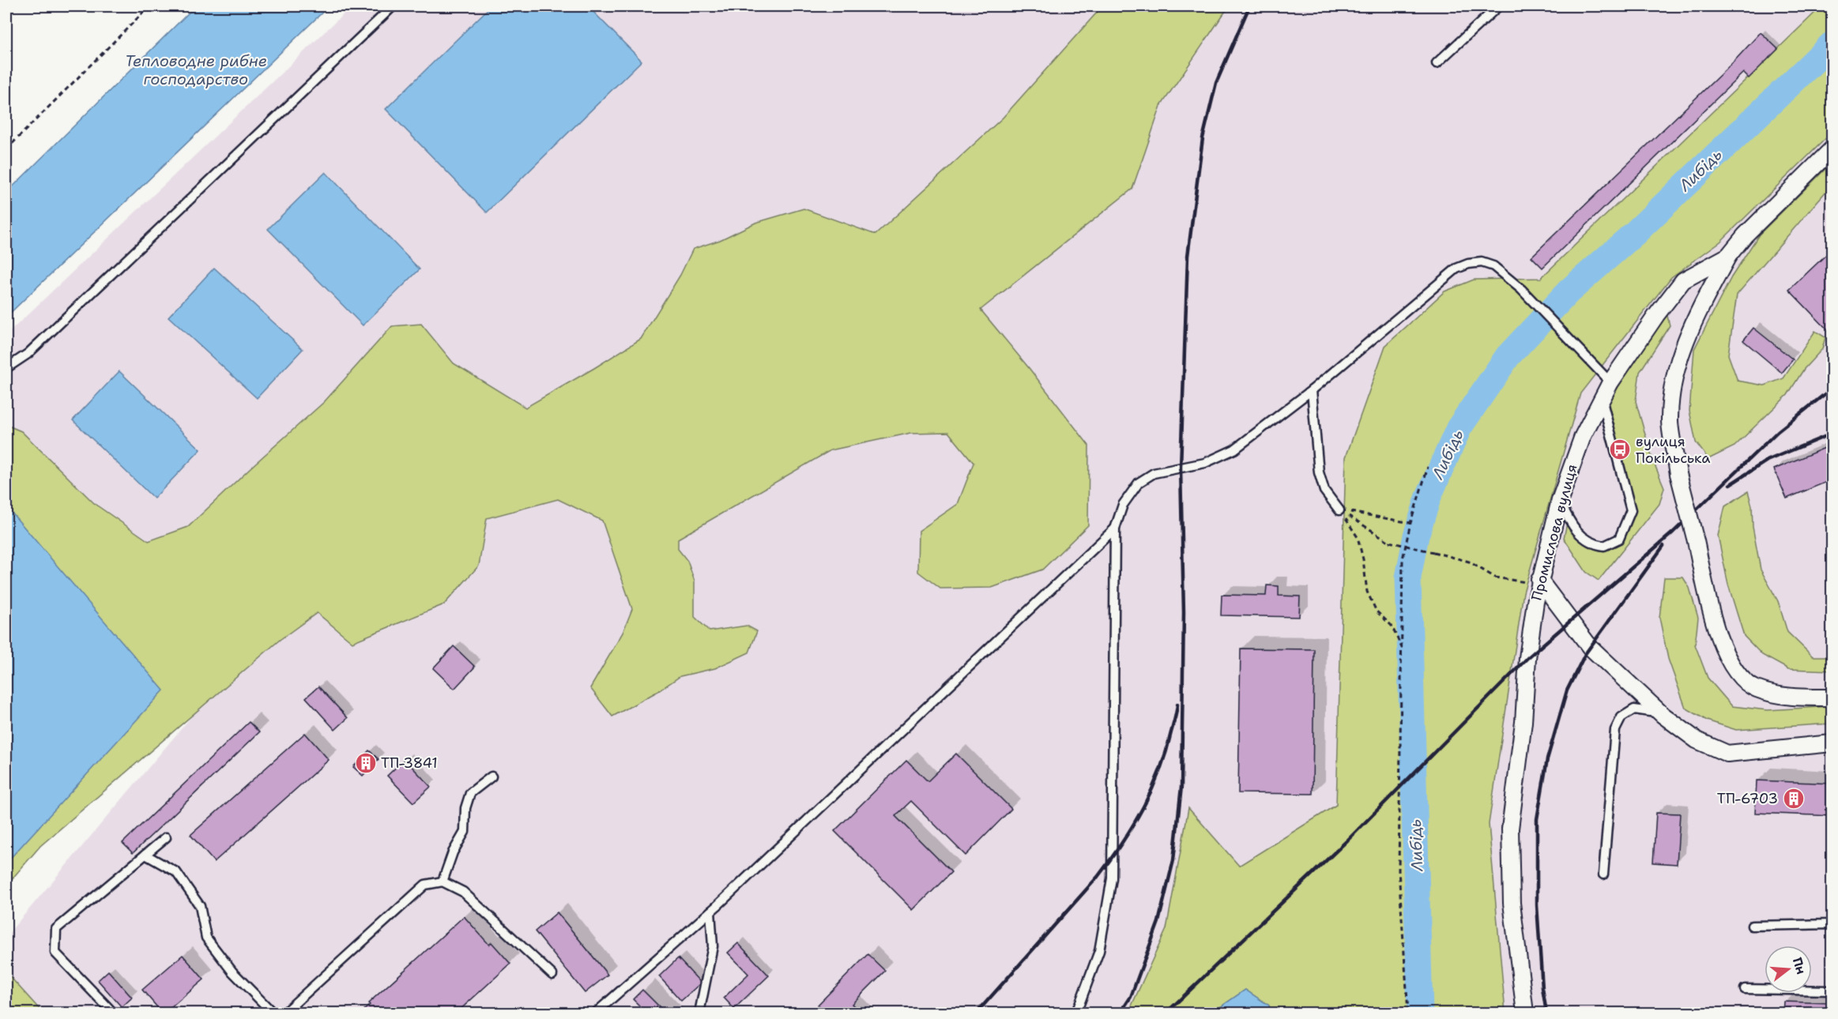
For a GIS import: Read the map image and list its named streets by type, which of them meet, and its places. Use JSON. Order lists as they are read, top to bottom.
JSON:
{
  "streets": {
    "street": ["Промислова вулиця"]
  },
  "water": ["Тепловодне рибне господарство", "Либідь"],
  "places": {
    "bus stop": ["вулиця Покільська"],
    "building": ["ТП-3841", "ТП-6703"]
  },
  "north": "right"
}
